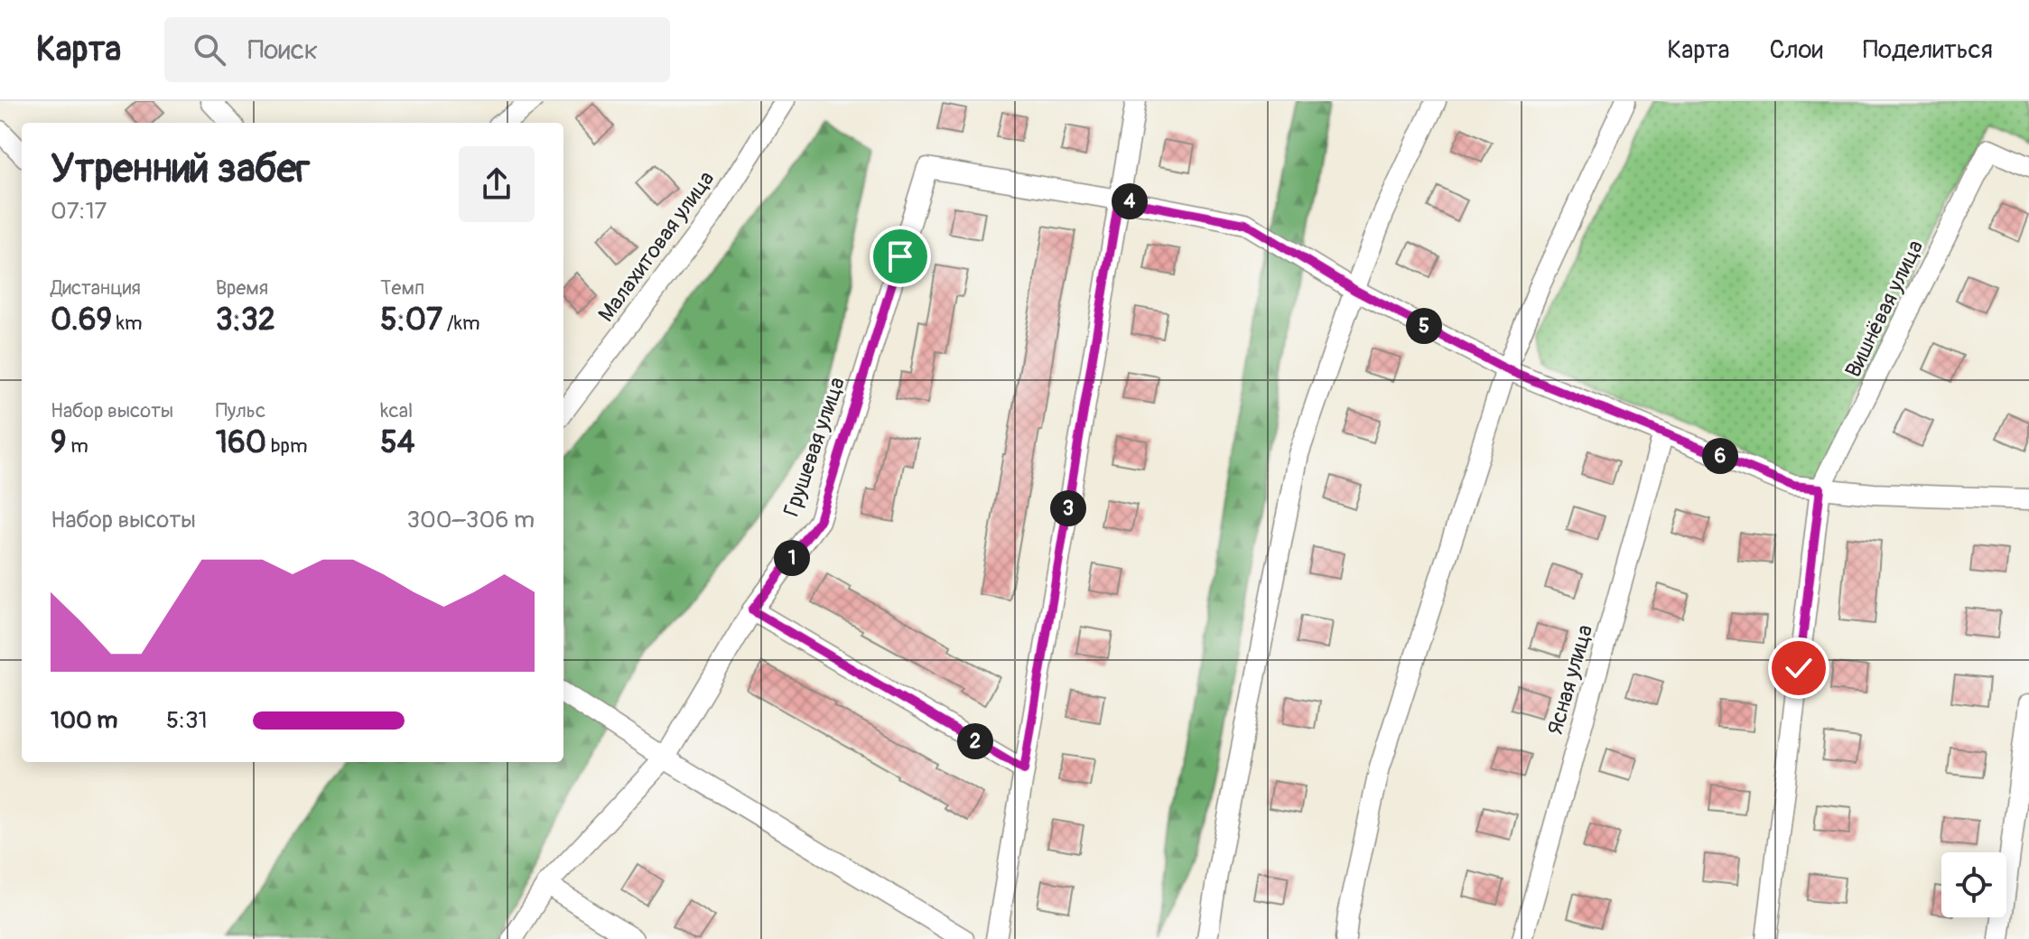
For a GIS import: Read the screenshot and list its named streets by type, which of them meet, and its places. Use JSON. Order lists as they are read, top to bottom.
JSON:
{
  "streets": {
    "street": [
      "Малахитовая улица",
      "Вишнёвая улица",
      "Грушевая улица",
      "Ясная улица"
    ]
  },
  "page": {
    "header": "Карта",
    "search": "Поиск",
    "nav": ["Карта", "Слои", "Поделиться"],
    "heading": ["Утренний забег", "07:17"],
    "pins": [
      "4",
      "5",
      "6",
      "3",
      "1",
      "2"
    ],
    "stats": [
      ["Дистанция", "0.69 km"],
      ["Время", "3:32"],
      ["Темп", "5:07 /km"],
      ["Набор высоты", "9 m"],
      ["Пульс", "160 bpm"],
      ["kcal", "54"]
    ],
    "chart": ["Набор высоты", "300–306 m"],
    "list": [
      {
        "name": "100 m",
        "note": "5:31"
      }
    ]
  }
}
